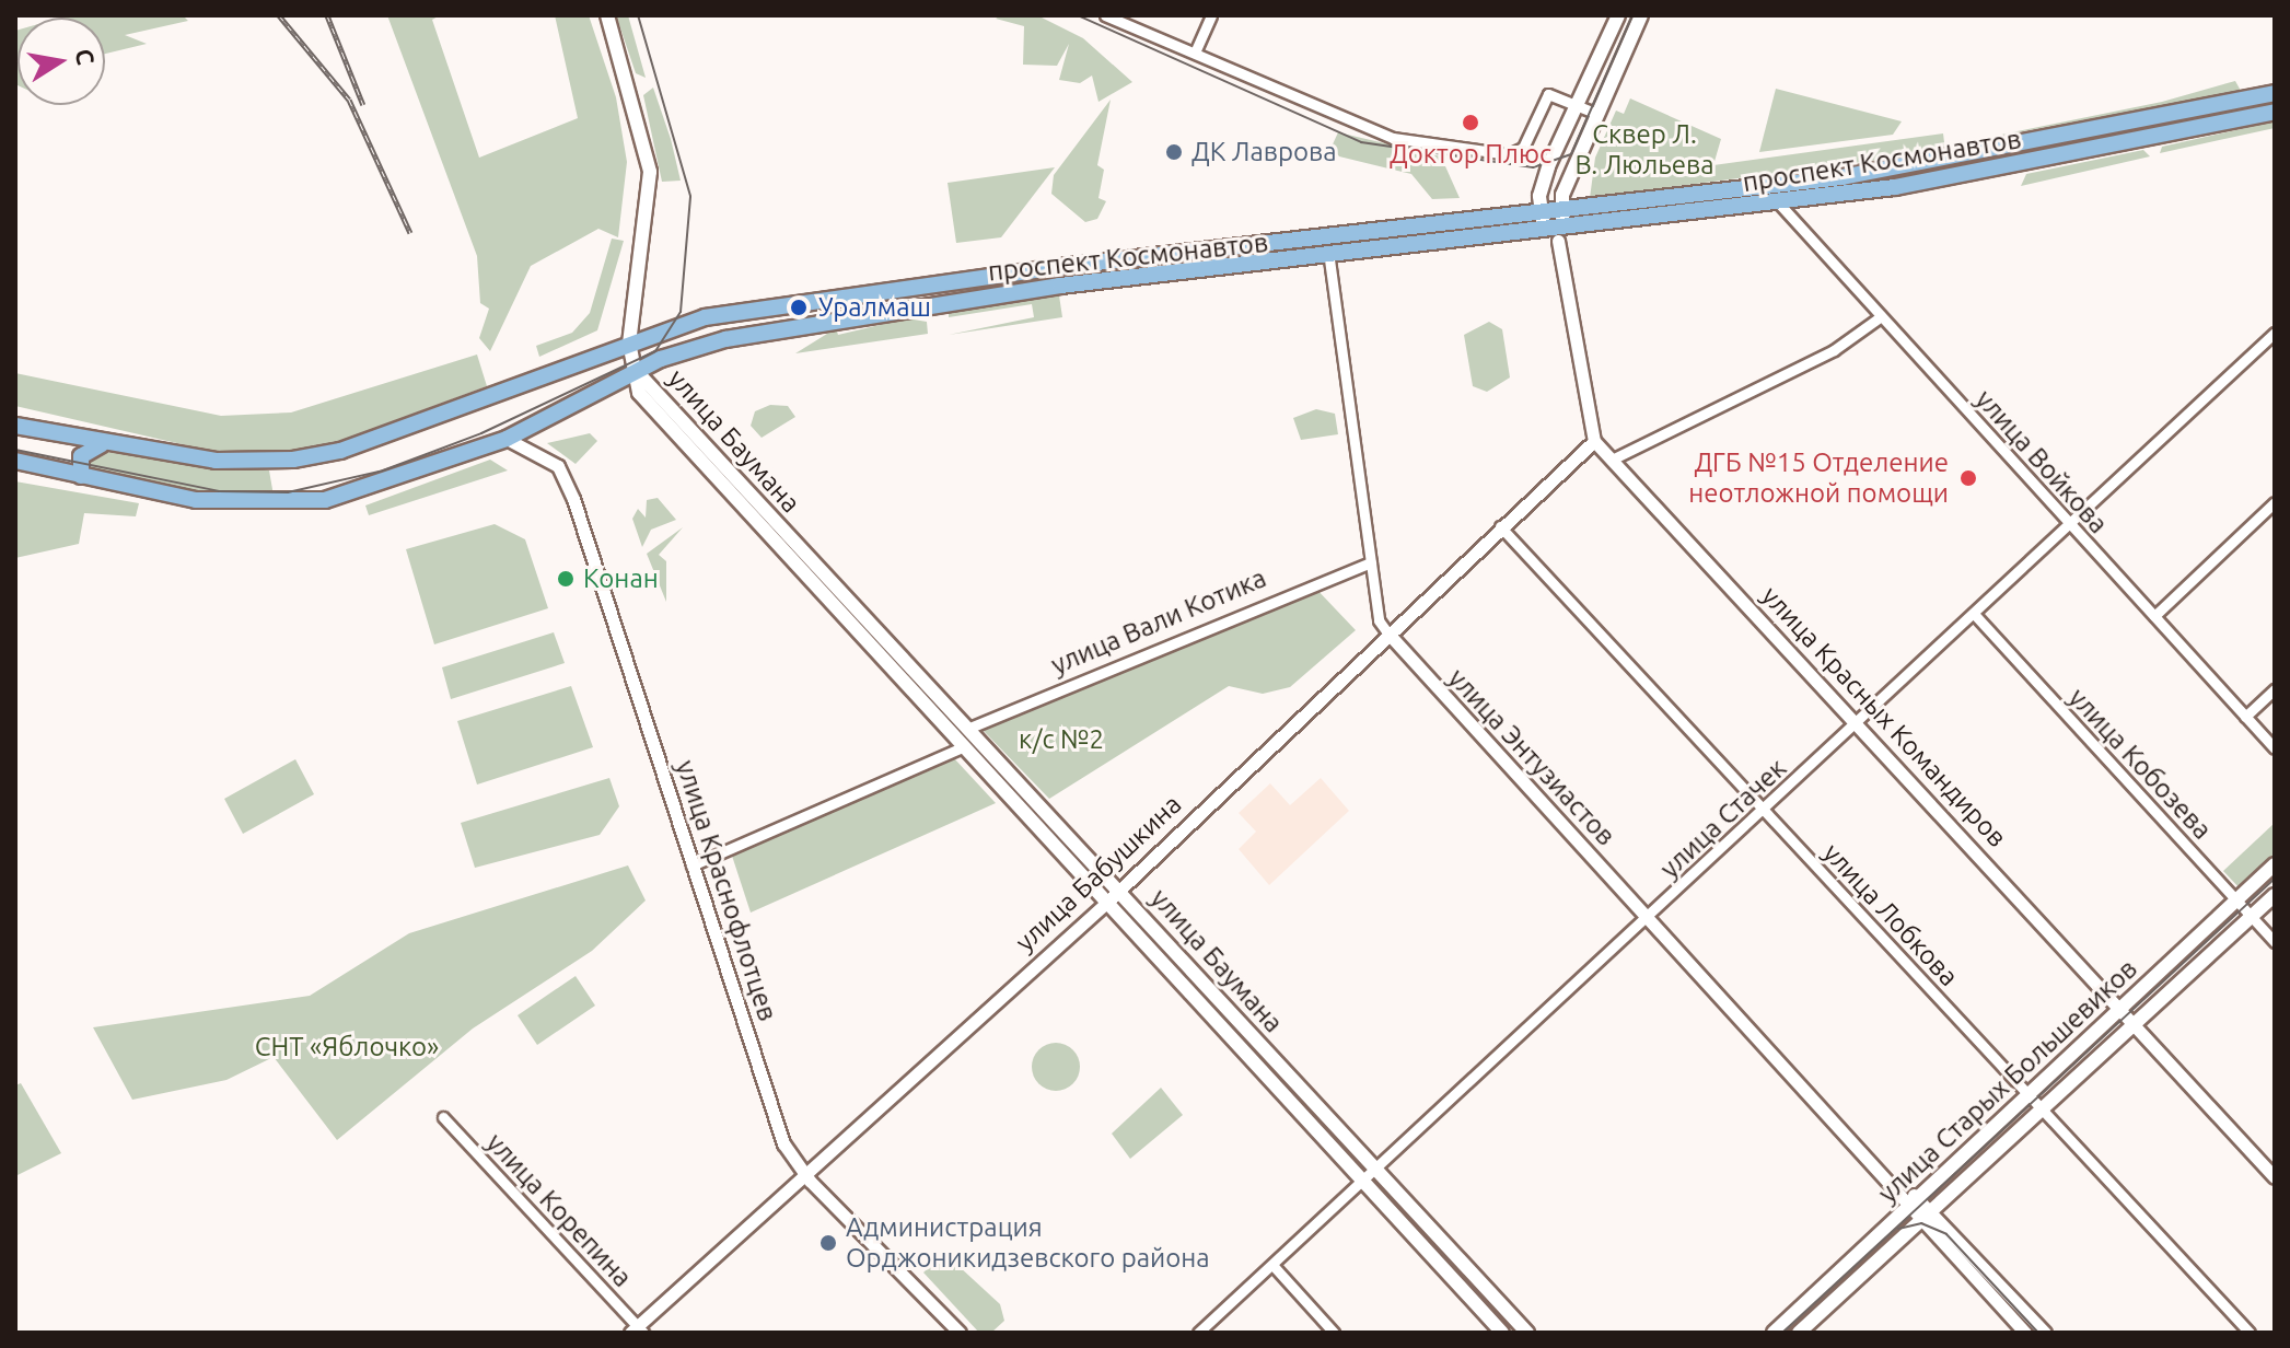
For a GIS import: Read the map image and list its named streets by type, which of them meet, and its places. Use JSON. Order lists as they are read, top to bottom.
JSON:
{
  "streets": {
    "main road": ["проспект Космонавтов", "улица Баумана", "улица Старых Большевиков"],
    "street": [
      "улица Войкова",
      "улица Вали Котика",
      "улица Красных Командиров",
      "улица Энтузиастов",
      "улица Кобозева",
      "улица Стачек",
      "улица Бабушкина",
      "улица Краснофлотцев",
      "улица Лобкова",
      "улица Корепина"
    ]
  },
  "crossings": [
    ["проспект Космонавтов", "улица Баумана"],
    ["проспект Космонавтов", "улица Войкова"],
    ["проспект Космонавтов", "улица Энтузиастов"],
    ["проспект Космонавтов", "улица Краснофлотцев"],
    ["улица Баумана", "улица Вали Котика"],
    ["улица Баумана", "улица Стачек"],
    ["улица Баумана", "улица Бабушкина"],
    ["улица Войкова", "улица Стачек"],
    ["улица Вали Котика", "улица Энтузиастов"],
    ["улица Красных Командиров", "улица Стачек"],
    ["улица Красных Командиров", "улица Бабушкина"],
    ["улица Красных Командиров", "улица Старых Большевиков"],
    ["улица Энтузиастов", "улица Стачек"],
    ["улица Энтузиастов", "улица Бабушкина"],
    ["улица Кобозева", "улица Стачек"],
    ["улица Кобозева", "улица Старых Большевиков"],
    ["улица Стачек", "улица Лобкова"],
    ["улица Бабушкина", "улица Краснофлотцев"],
    ["улица Бабушкина", "улица Лобкова"],
    ["улица Бабушкина", "улица Корепина"],
    ["улица Лобкова", "улица Старых Большевиков"]
  ],
  "parks": ["Сквер Л. В. Люльева", "к/с №2", "СНТ «Яблочко»"],
  "places": [
    "Доктор Плюс",
    "ДК Лаврова",
    "Уралмаш",
    "ДГБ №15 Отделение неотложной помощи",
    "Конан",
    "Администрация Орджоникидзевского района"
  ],
  "north": "right"
}
